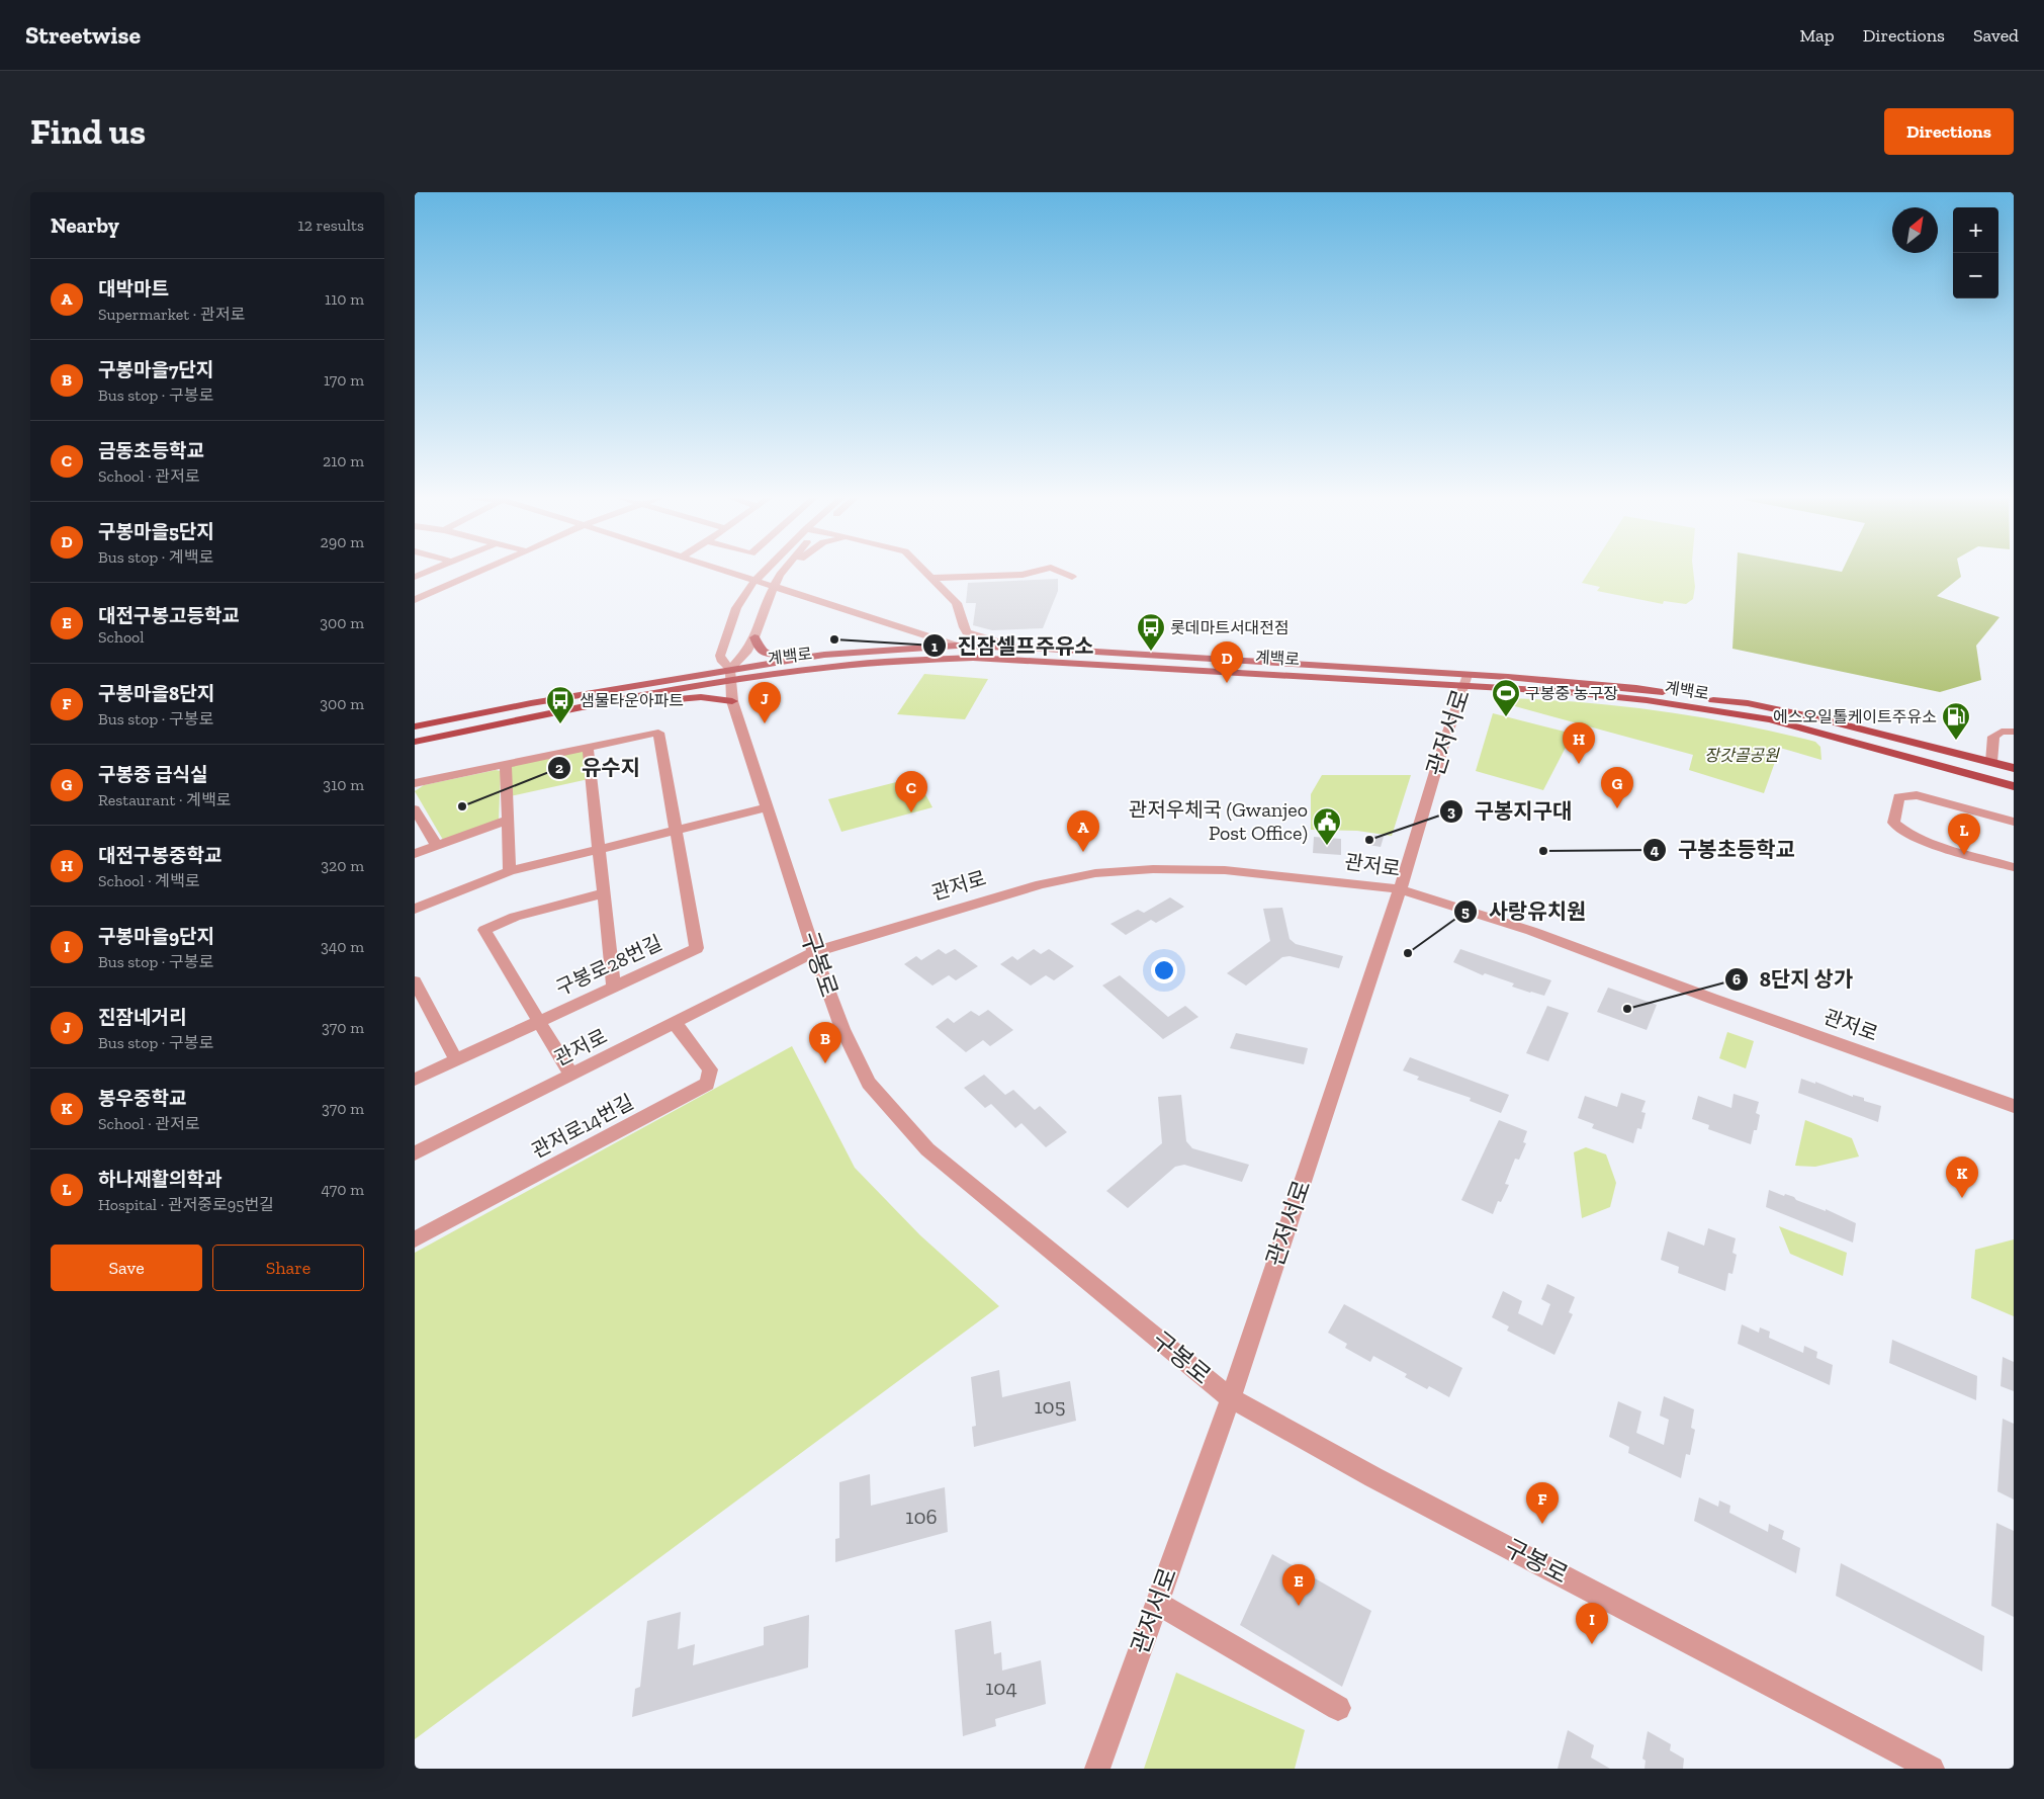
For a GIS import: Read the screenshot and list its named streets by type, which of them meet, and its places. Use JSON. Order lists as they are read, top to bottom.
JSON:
{
  "streets": {
    "main road": ["계백로"],
    "street": [
      "관저서로",
      "관저로",
      "구봉로",
      "구봉로28번길",
      "관저로14번길"
    ]
  },
  "crossings": [
    ["계백로", "관저서로"],
    ["계백로", "구봉로"],
    ["관저서로", "관저로"],
    ["관저서로", "구봉로"],
    ["관저로", "구봉로"],
    ["관저로", "구봉로28번길"],
    ["관저로", "관저로14번길"]
  ],
  "parks": ["장갓골공원"],
  "places": {
    "other": [
      "진잠셀프주유소",
      "유수지",
      "구봉지구대",
      "구봉초등학교",
      "사랑유치원",
      "8단지 상가"
    ],
    "bus stop": ["롯데마트서대전점", "샘물타운아파트"],
    "sports": ["구봉중 농구장"],
    "fuel station": ["에스오일톨케이트주유소"],
    "public building": ["관저우체국 (Gwanjeo Post Office)"]
  },
  "house_numbers": ["105", "106", "104"],
  "north": "top right",
  "page": {
    "header": "Streetwise",
    "nav": ["Map", "Directions", "Saved"],
    "buttons": [
      "Directions",
      ["Save", "Share"]
    ],
    "title": "Find us",
    "heading": ["Nearby", "12 results"],
    "map_buttons": ["+", "−"],
    "list": [
      {
        "mark": "A",
        "name": "대박마트",
        "note": "Supermarket · 관저로",
        "value": "110 m"
      },
      {
        "mark": "B",
        "name": "구봉마을7단지",
        "note": "Bus stop · 구봉로",
        "value": "170 m"
      },
      {
        "mark": "C",
        "name": "금동초등학교",
        "note": "School · 관저로",
        "value": "210 m"
      },
      {
        "mark": "D",
        "name": "구봉마을5단지",
        "note": "Bus stop · 계백로",
        "value": "290 m"
      },
      {
        "mark": "E",
        "name": "대전구봉고등학교",
        "note": "School",
        "value": "300 m"
      },
      {
        "mark": "F",
        "name": "구봉마을8단지",
        "note": "Bus stop · 구봉로",
        "value": "300 m"
      },
      {
        "mark": "G",
        "name": "구봉중 급식실",
        "note": "Restaurant · 계백로",
        "value": "310 m"
      },
      {
        "mark": "H",
        "name": "대전구봉중학교",
        "note": "School · 계백로",
        "value": "320 m"
      },
      {
        "mark": "I",
        "name": "구봉마을9단지",
        "note": "Bus stop · 구봉로",
        "value": "340 m"
      },
      {
        "mark": "J",
        "name": "진잠네거리",
        "note": "Bus stop · 구봉로",
        "value": "370 m"
      },
      {
        "mark": "K",
        "name": "봉우중학교",
        "note": "School · 관저로",
        "value": "370 m"
      },
      {
        "mark": "L",
        "name": "하나재활의학과",
        "note": "Hospital · 관저중로95번길",
        "value": "470 m"
      }
    ],
    "pins": [
      "D",
      "J",
      "H",
      "G",
      "C",
      "A",
      "L",
      "B",
      "K",
      "F",
      "E",
      "I"
    ]
  }
}
